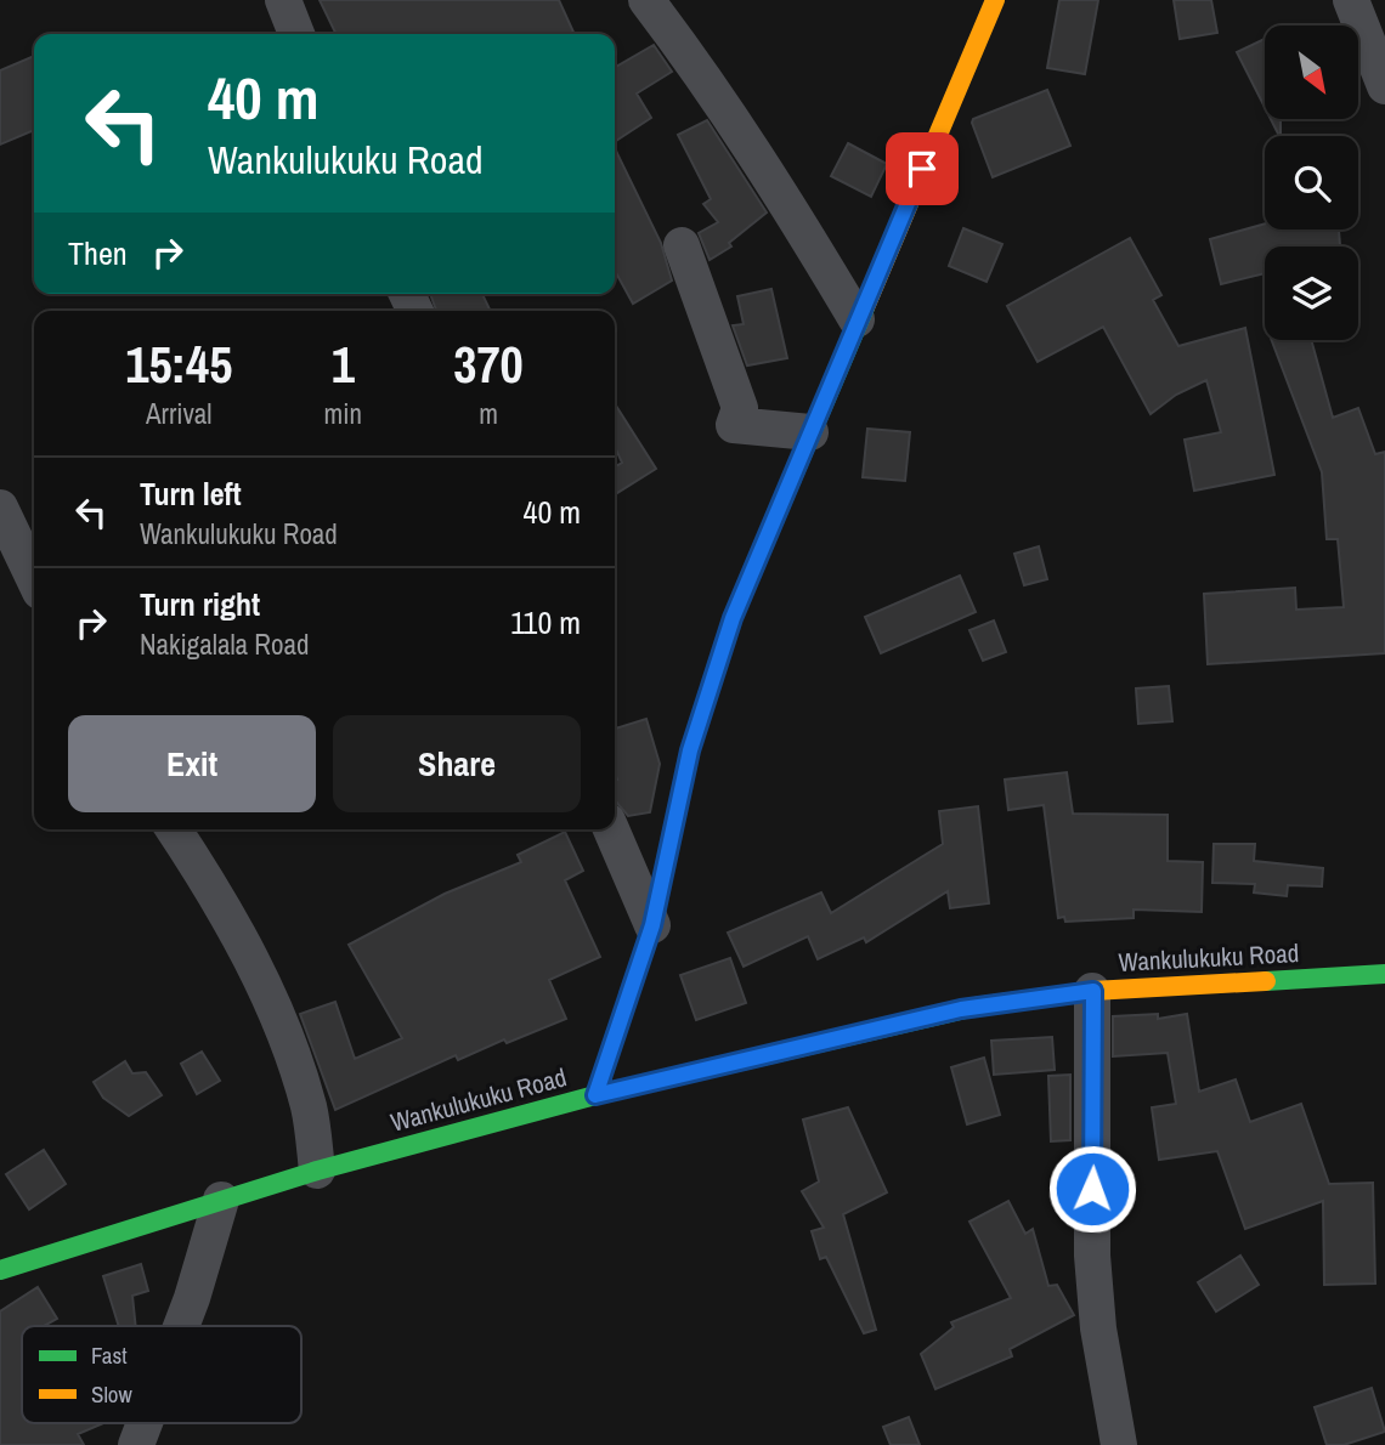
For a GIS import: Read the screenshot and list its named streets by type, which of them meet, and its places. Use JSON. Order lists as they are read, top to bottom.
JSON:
{
  "streets": {
    "main road": ["Wankulukuku Road"]
  },
  "legend": ["Fast", "Slow"],
  "north": "bottom right",
  "page": {
    "turn": ["40 m", "Wankulukuku Road"],
    "then": "Then",
    "eta": [
      "15:45",
      "Arrival",
      "1",
      "min",
      "370",
      "m"
    ],
    "list": [
      {
        "name": "Turn left",
        "note": "Wankulukuku Road",
        "value": "40 m"
      },
      {
        "name": "Turn right",
        "note": "Nakigalala Road",
        "value": "110 m"
      }
    ],
    "buttons": ["Exit", "Share"]
  }
}
